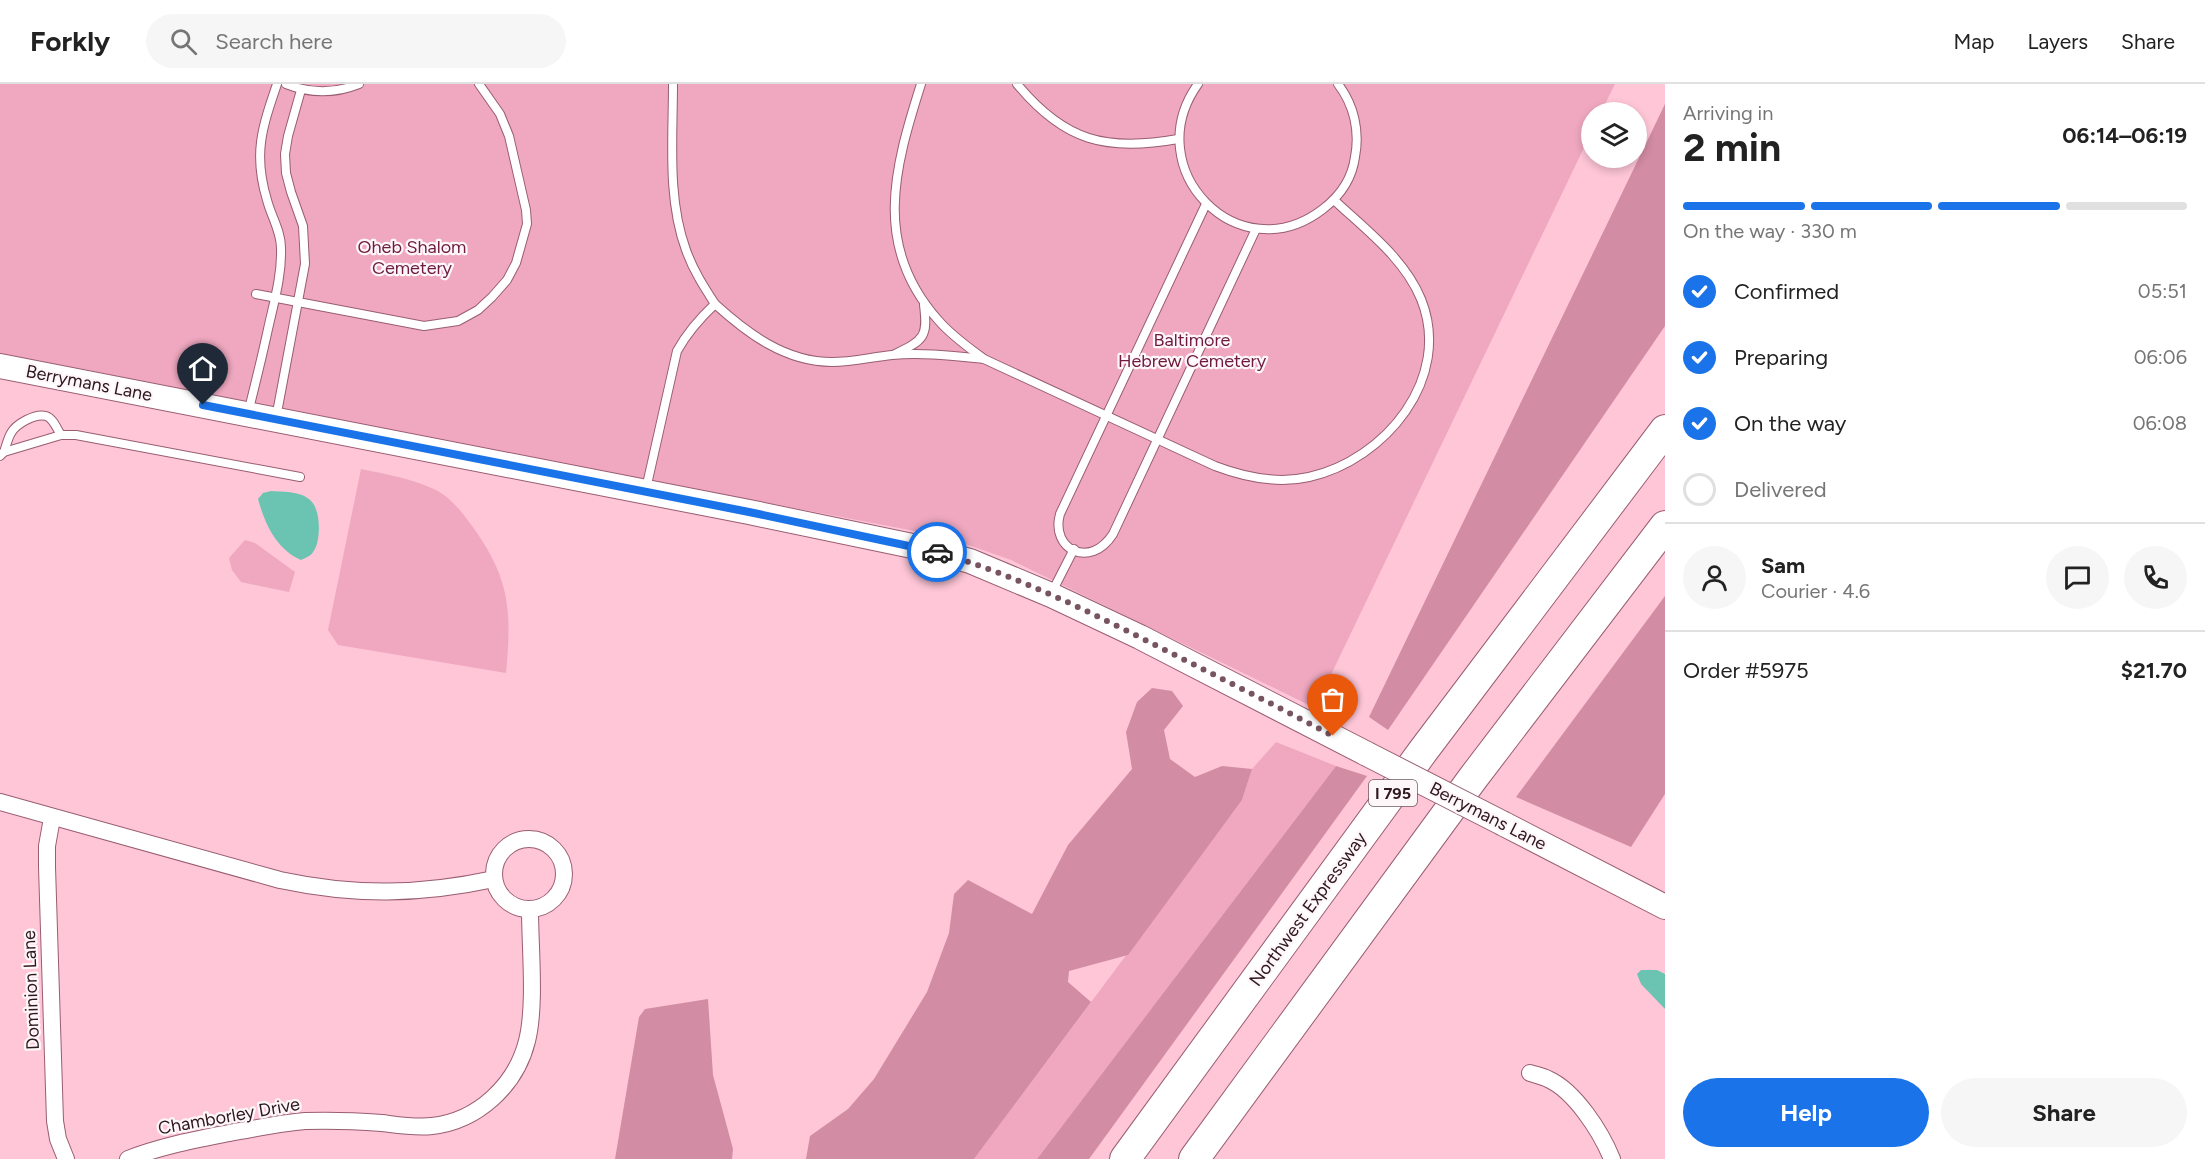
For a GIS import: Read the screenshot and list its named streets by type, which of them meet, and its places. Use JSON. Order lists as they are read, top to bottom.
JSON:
{
  "streets": {
    "highway": ["I 795", "Northwest Expressway"],
    "street": ["Berrymans Lane", "Dominion Lane", "Chamborley Drive"]
  },
  "parks": ["Oheb Shalom Cemetery", "Baltimore Hebrew Cemetery"],
  "page": {
    "header": "Forkly",
    "search": "Search here",
    "nav": ["Map", "Layers", "Share"],
    "heading": ["2 min", "Arriving in", "06:14–06:19"],
    "panel": [
      "Sam",
      "Courier · 4.6",
      "Order #5975",
      "$21.70"
    ],
    "bar": "On the way · 330 m",
    "list": [
      ["Confirmed", "05:51"],
      ["Preparing", "06:06"],
      ["On the way", "06:08"],
      "Delivered"
    ],
    "buttons": ["Help", "Share"]
  }
}
